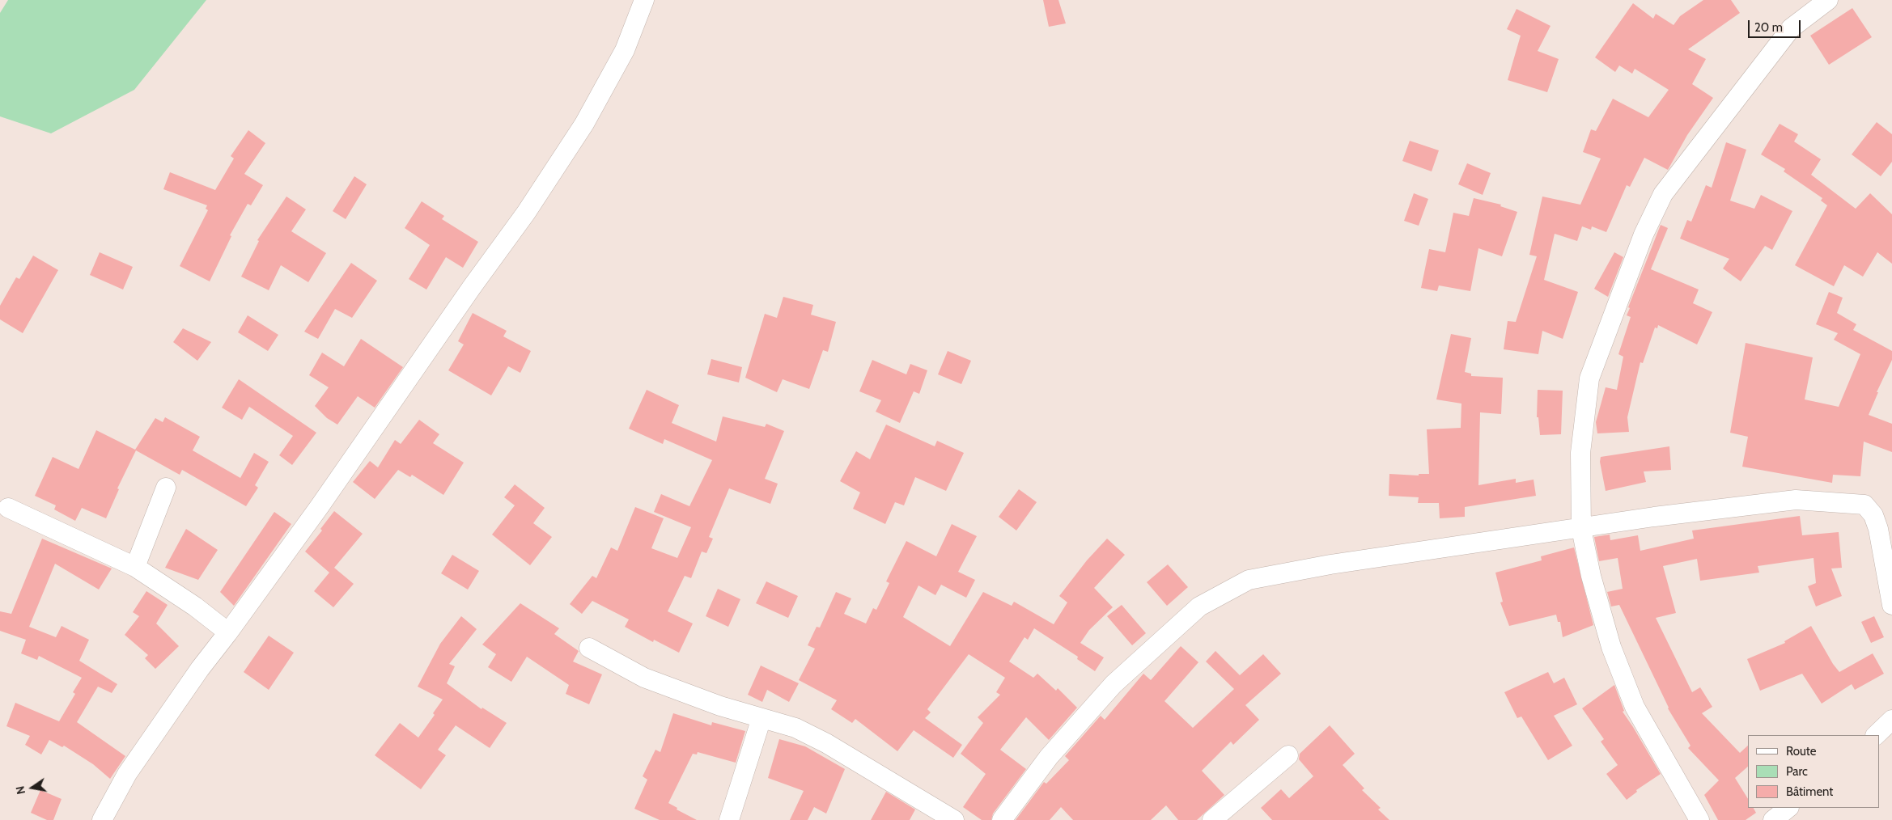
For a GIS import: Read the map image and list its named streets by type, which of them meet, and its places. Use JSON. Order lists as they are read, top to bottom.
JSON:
{
  "legend": ["Route", "Parc", "Bâtiment"],
  "scale_bar": "20 m",
  "north": "left"
}
